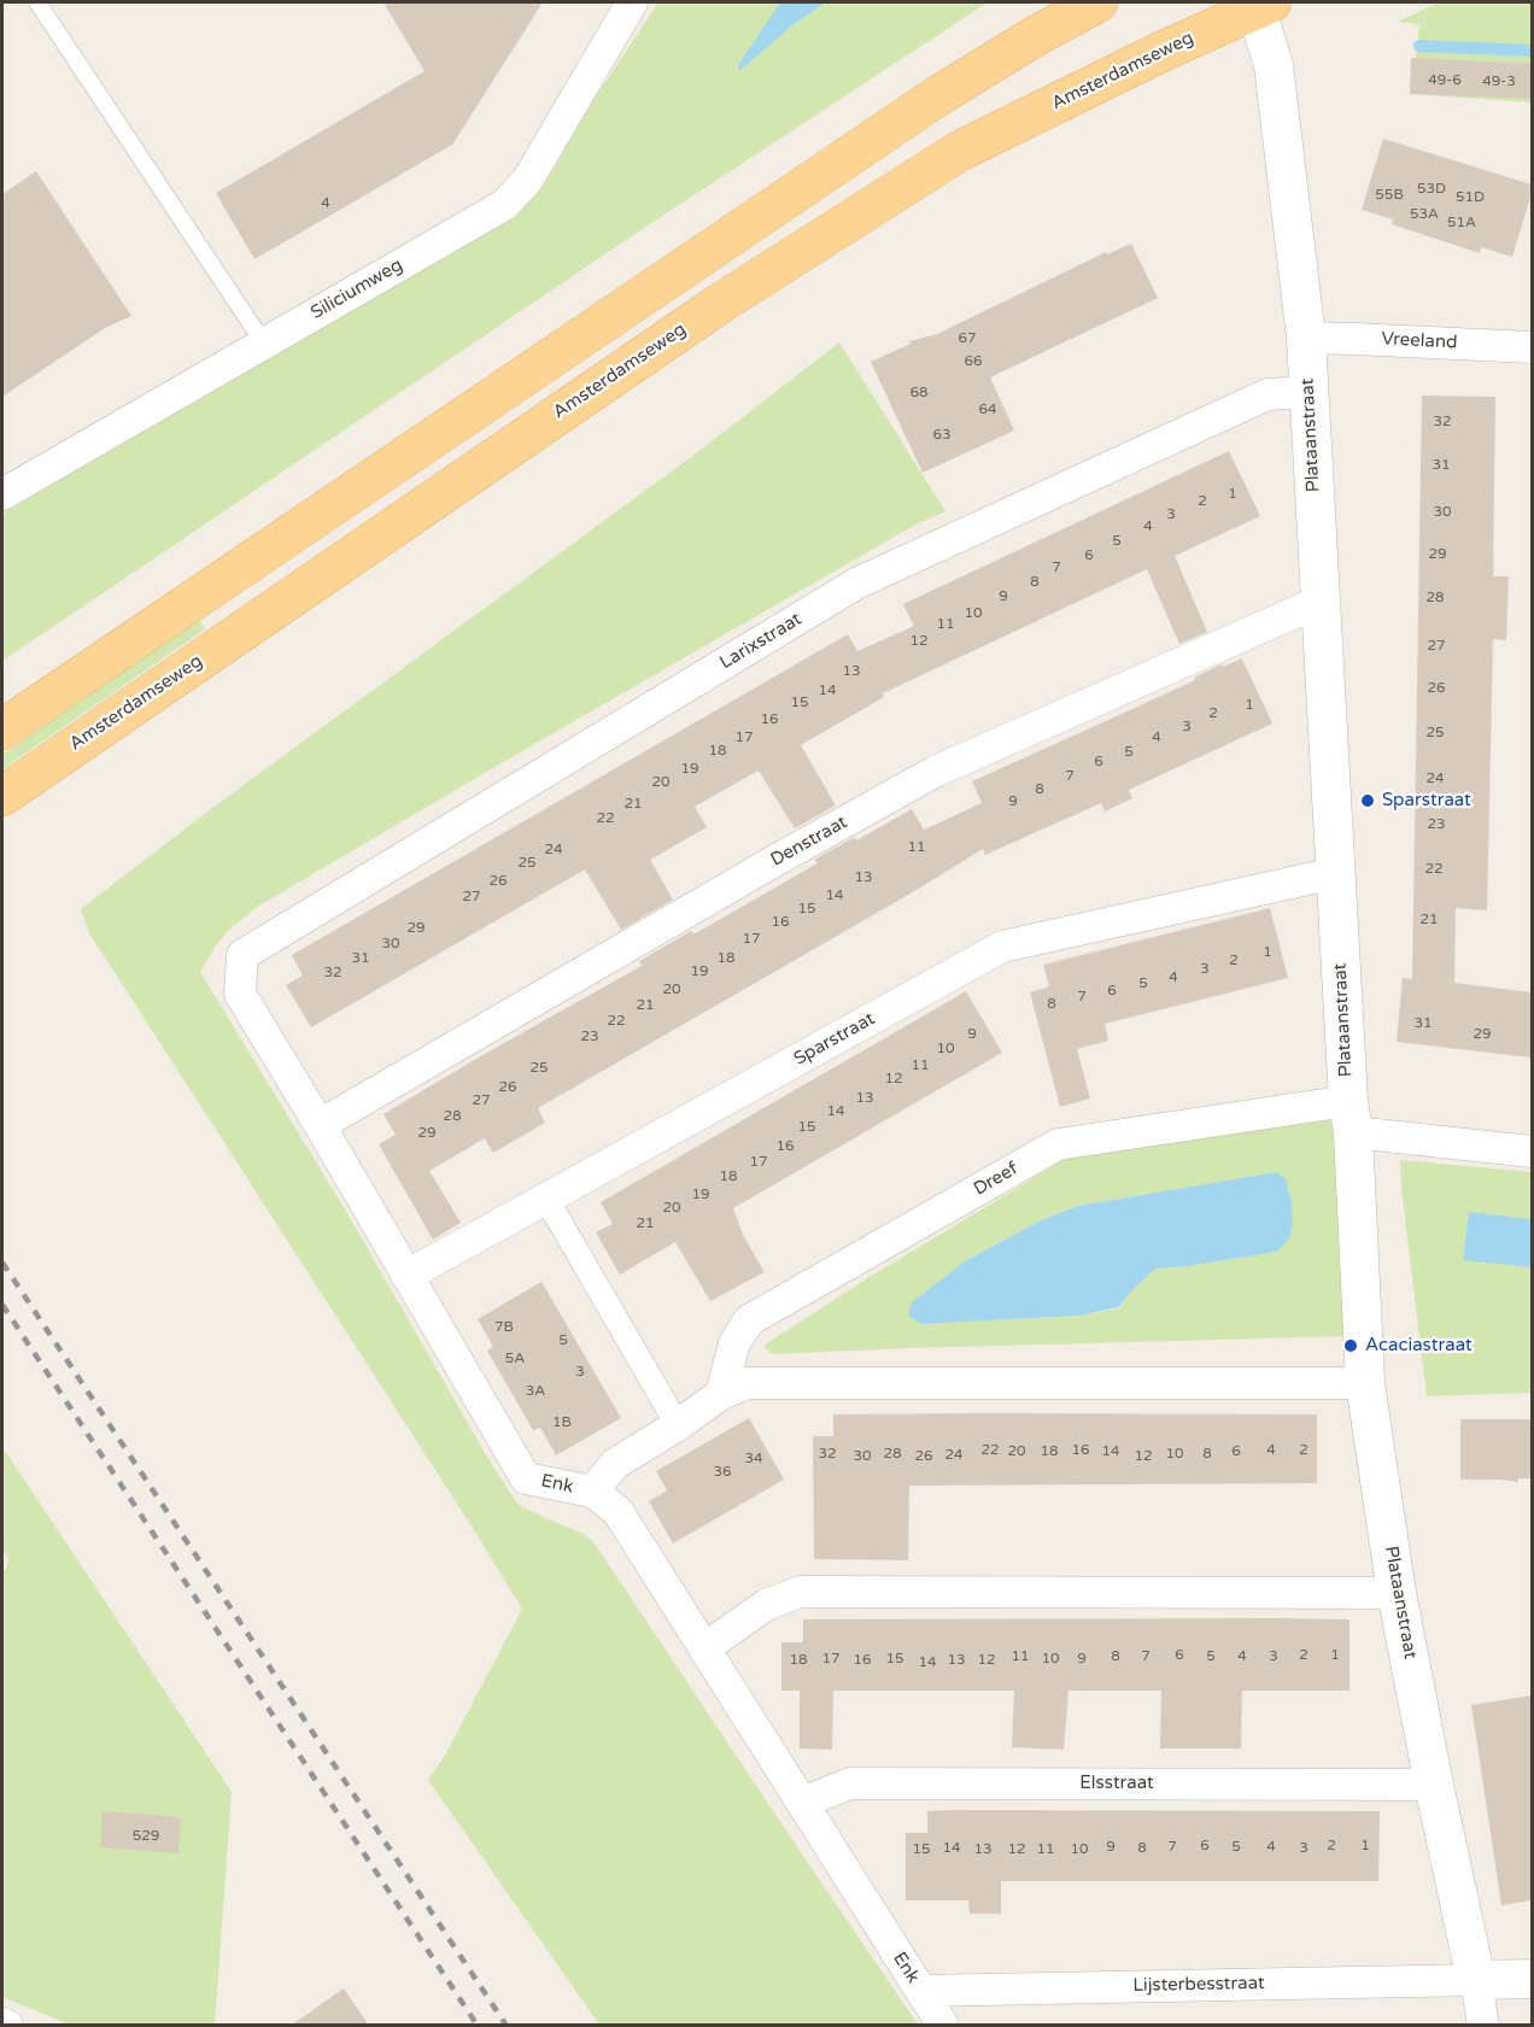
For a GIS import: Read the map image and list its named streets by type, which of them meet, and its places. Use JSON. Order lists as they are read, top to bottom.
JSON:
{
  "streets": {
    "main road": ["Amsterdamseweg"],
    "street": [
      "Siliciumweg",
      "Vreeland",
      "Plataanstraat",
      "Larixstraat",
      "Denstraat",
      "Sparstraat",
      "Dreef",
      "Enk",
      "Elsstraat",
      "Lijsterbesstraat"
    ]
  },
  "crossings": [
    ["Amsterdamseweg", "Plataanstraat"],
    ["Vreeland", "Plataanstraat"],
    ["Plataanstraat", "Larixstraat"],
    ["Plataanstraat", "Denstraat"],
    ["Plataanstraat", "Sparstraat"],
    ["Plataanstraat", "Dreef"],
    ["Plataanstraat", "Elsstraat"],
    ["Plataanstraat", "Lijsterbesstraat"],
    ["Larixstraat", "Enk"],
    ["Denstraat", "Enk"],
    ["Sparstraat", "Enk"],
    ["Enk", "Elsstraat"],
    ["Enk", "Lijsterbesstraat"]
  ],
  "places": ["Sparstraat", "Acaciastraat"],
  "house_numbers": [
    "49-6",
    "49-3",
    "53D",
    "55B",
    "51D",
    "4",
    "53A",
    "51A",
    "67",
    "66",
    "68",
    "64",
    "32",
    "63",
    "31",
    "1",
    "2",
    "30",
    "3",
    "4",
    "5",
    "29",
    "6",
    "7",
    "8",
    "9",
    "28",
    "10",
    "11",
    "12",
    "27",
    "13",
    "26",
    "14",
    "15",
    "1",
    "2",
    "16",
    "3",
    "25",
    "17",
    "4",
    "18",
    "5",
    "6",
    "19",
    "7",
    "24",
    "20",
    "8",
    "9",
    "21",
    "22",
    "23",
    "11",
    "24",
    "25",
    "22",
    "13",
    "26",
    "14",
    "27",
    "15",
    "21",
    "16",
    "29",
    "17",
    "30",
    "1",
    "31",
    "18",
    "2",
    "3",
    "19",
    "32",
    "4",
    "5",
    "20",
    "6",
    "7",
    "8",
    "21",
    "22",
    "31",
    "9",
    "29",
    "23",
    "10",
    "11",
    "25",
    "12",
    "26",
    "13",
    "27",
    "14",
    "28",
    "15",
    "29",
    "16",
    "17",
    "18",
    "19",
    "20",
    "21",
    "7B",
    "5",
    "5A",
    "3",
    "3A",
    "1B",
    "22",
    "16",
    "4",
    "2",
    "20",
    "18",
    "14",
    "6",
    "32",
    "28",
    "10",
    "8",
    "24",
    "30",
    "26",
    "12",
    "34",
    "36",
    "6",
    "2",
    "1",
    "11",
    "8",
    "7",
    "5",
    "4",
    "3",
    "17",
    "15",
    "10",
    "9",
    "18",
    "16",
    "13",
    "12",
    "14",
    "529",
    "6",
    "2",
    "1",
    "9",
    "7",
    "5",
    "4",
    "14",
    "8",
    "3",
    "15",
    "13",
    "12",
    "11",
    "10"
  ]
}
